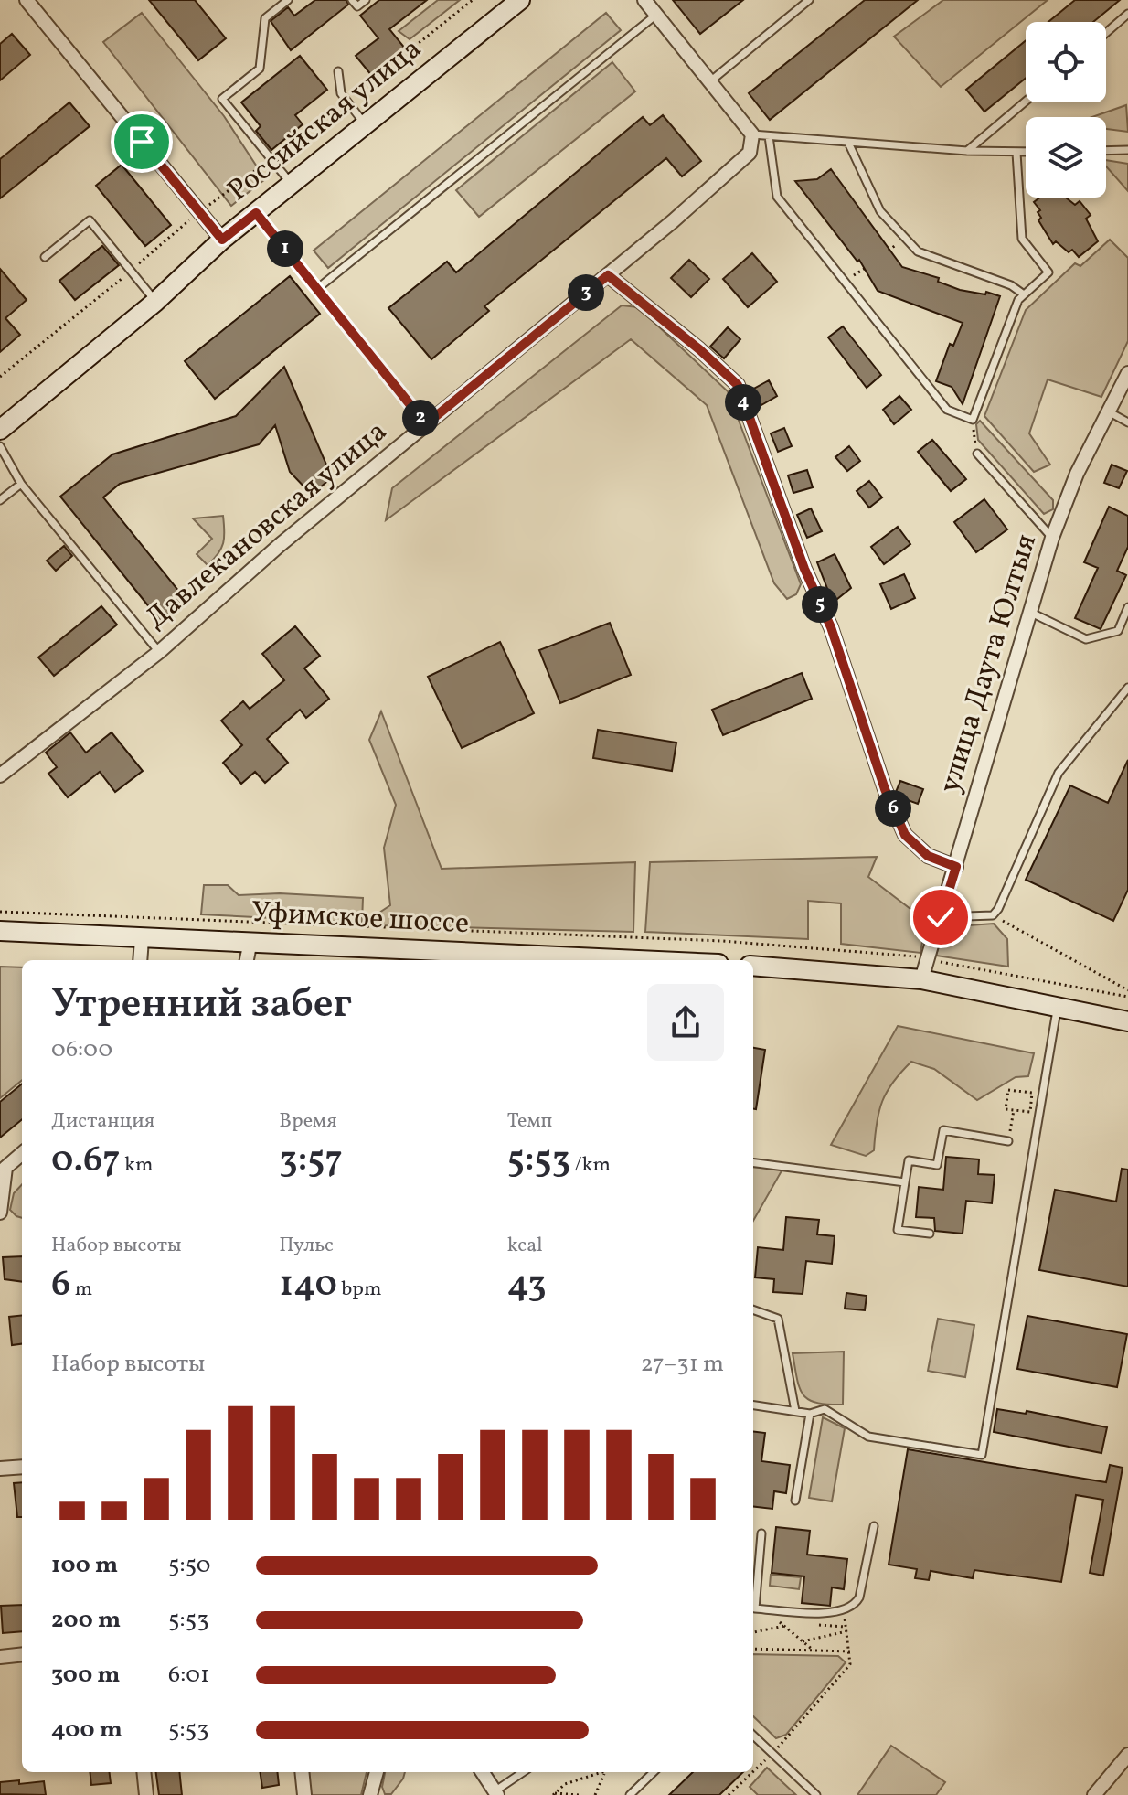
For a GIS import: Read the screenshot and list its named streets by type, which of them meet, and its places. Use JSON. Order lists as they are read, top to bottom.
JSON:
{
  "streets": {
    "main road": ["Российская улица", "Уфимское шоссе"],
    "street": ["Давлекановская улица", "улица Даута Юлтыя"]
  },
  "page": {
    "pins": [
      "1",
      "3",
      "4",
      "2",
      "5",
      "6"
    ],
    "heading": ["Утренний забег", "06:00"],
    "stats": [
      ["Дистанция", "0.67 km"],
      ["Время", "3:57"],
      ["Темп", "5:53 /km"],
      ["Набор высоты", "6 m"],
      ["Пульс", "140 bpm"],
      ["kcal", "43"]
    ],
    "chart": ["Набор высоты", "27–31 m"],
    "list": [
      {
        "name": "100 m",
        "note": "5:50"
      },
      {
        "name": "200 m",
        "note": "5:53"
      },
      {
        "name": "300 m",
        "note": "6:01"
      },
      {
        "name": "400 m",
        "note": "5:53"
      }
    ]
  }
}
